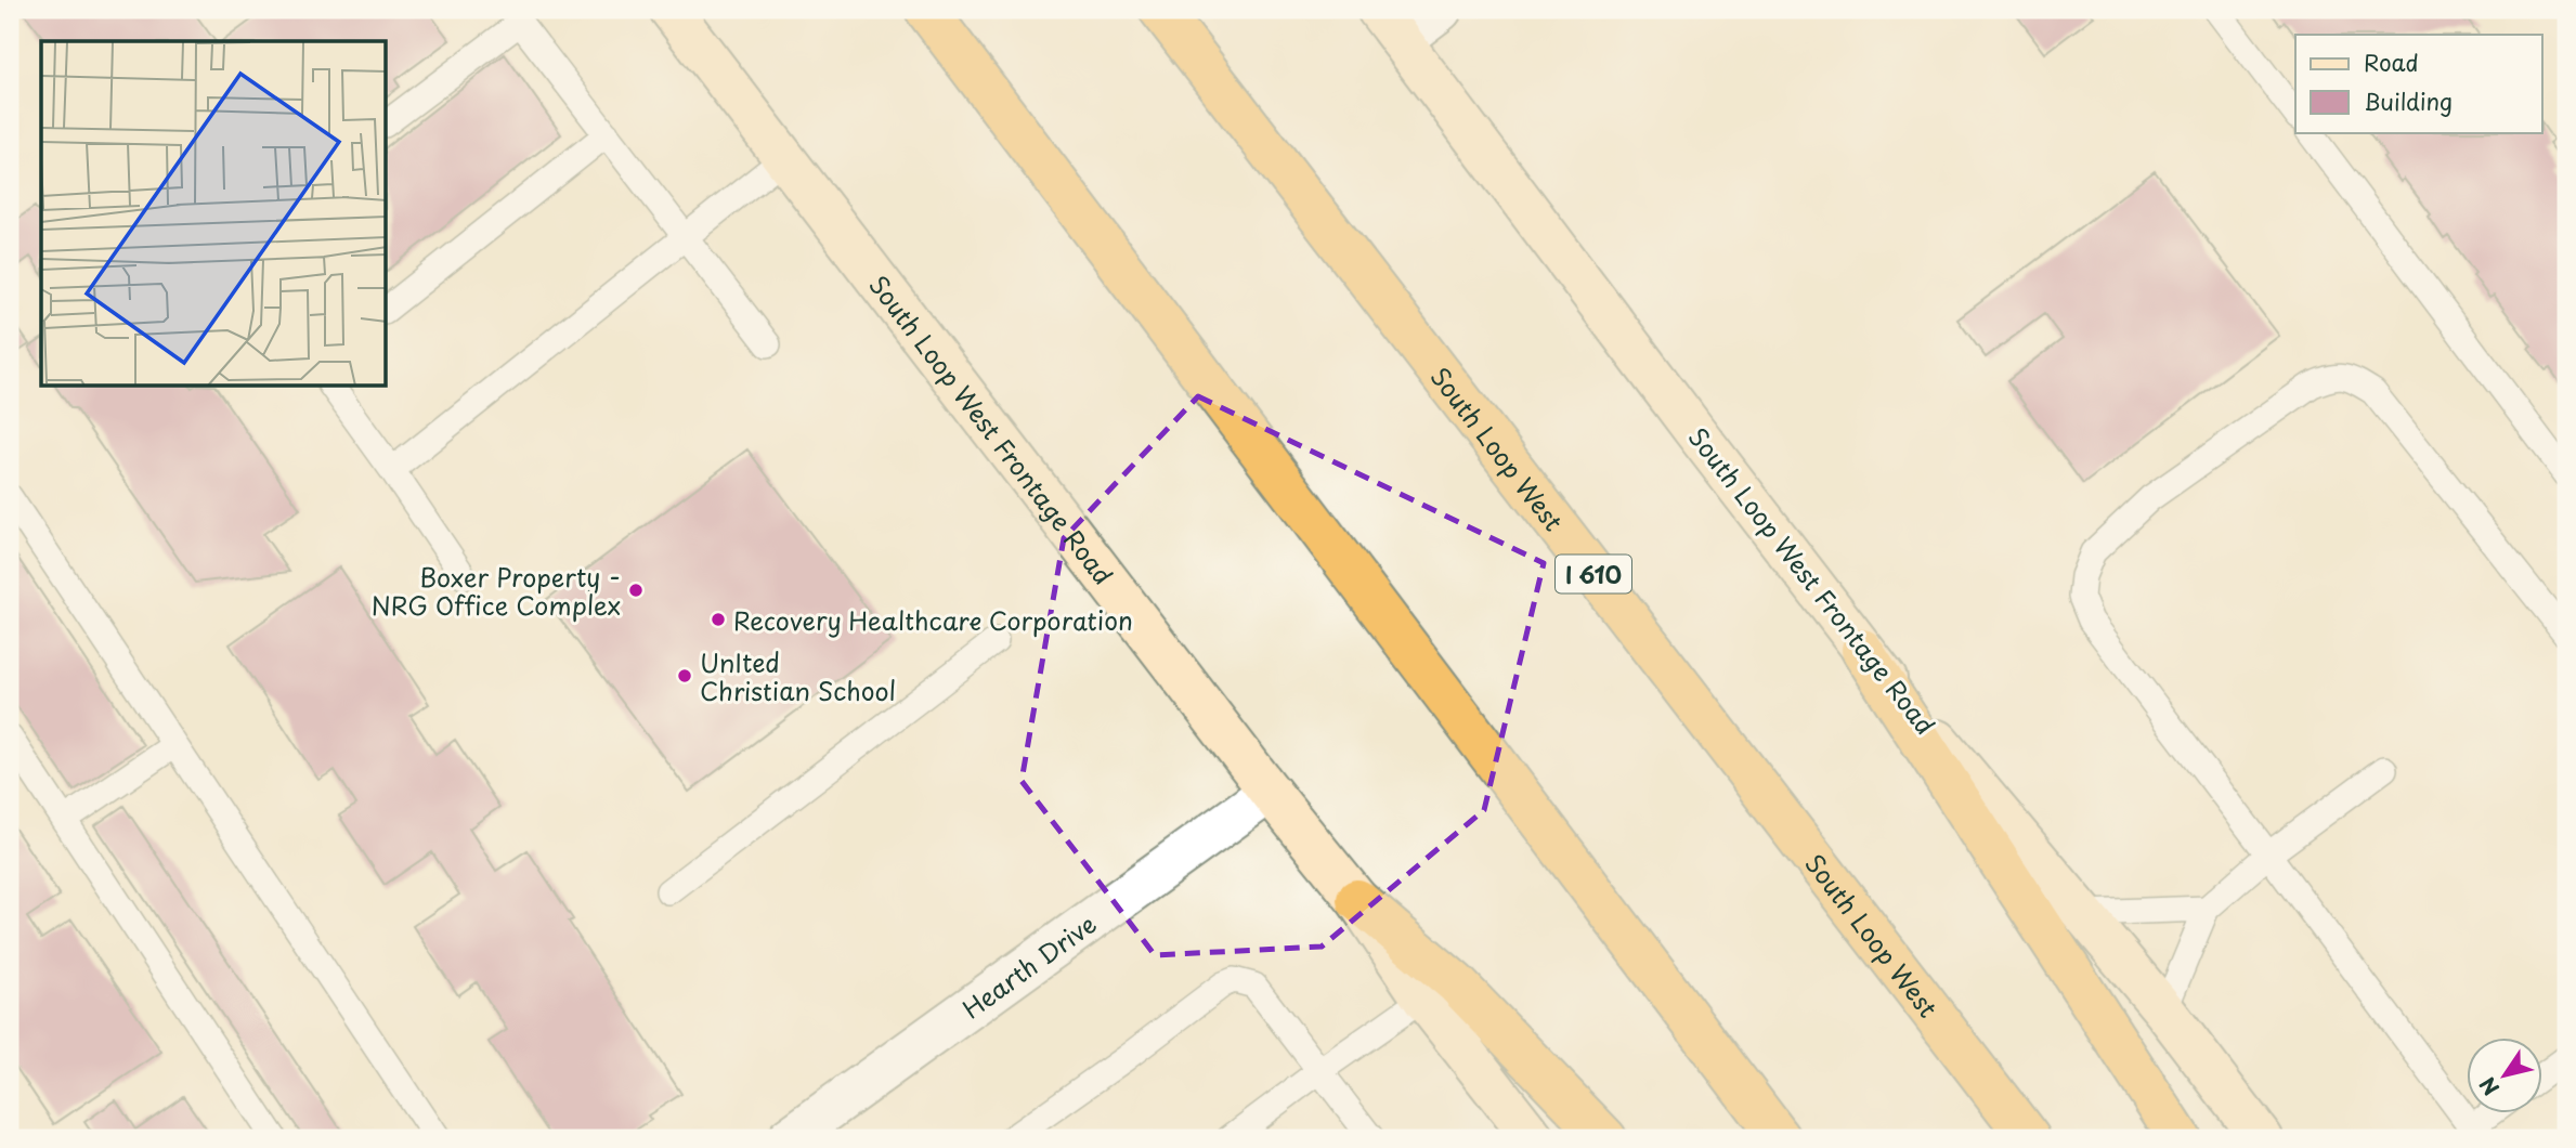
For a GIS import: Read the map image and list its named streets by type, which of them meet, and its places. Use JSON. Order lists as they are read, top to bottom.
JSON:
{
  "streets": {
    "highway": ["South Loop West", "I 610"],
    "main road": ["South Loop West Frontage Road"],
    "street": ["Hearth Drive"]
  },
  "crossings": [
    ["South Loop West Frontage Road", "Hearth Drive"]
  ],
  "places": ["Boxer Property - NRG Office Complex", "Recovery Healthcare Corporation", "UnIted Christian School"],
  "legend": ["Road", "Building"],
  "north": "bottom left"
}
